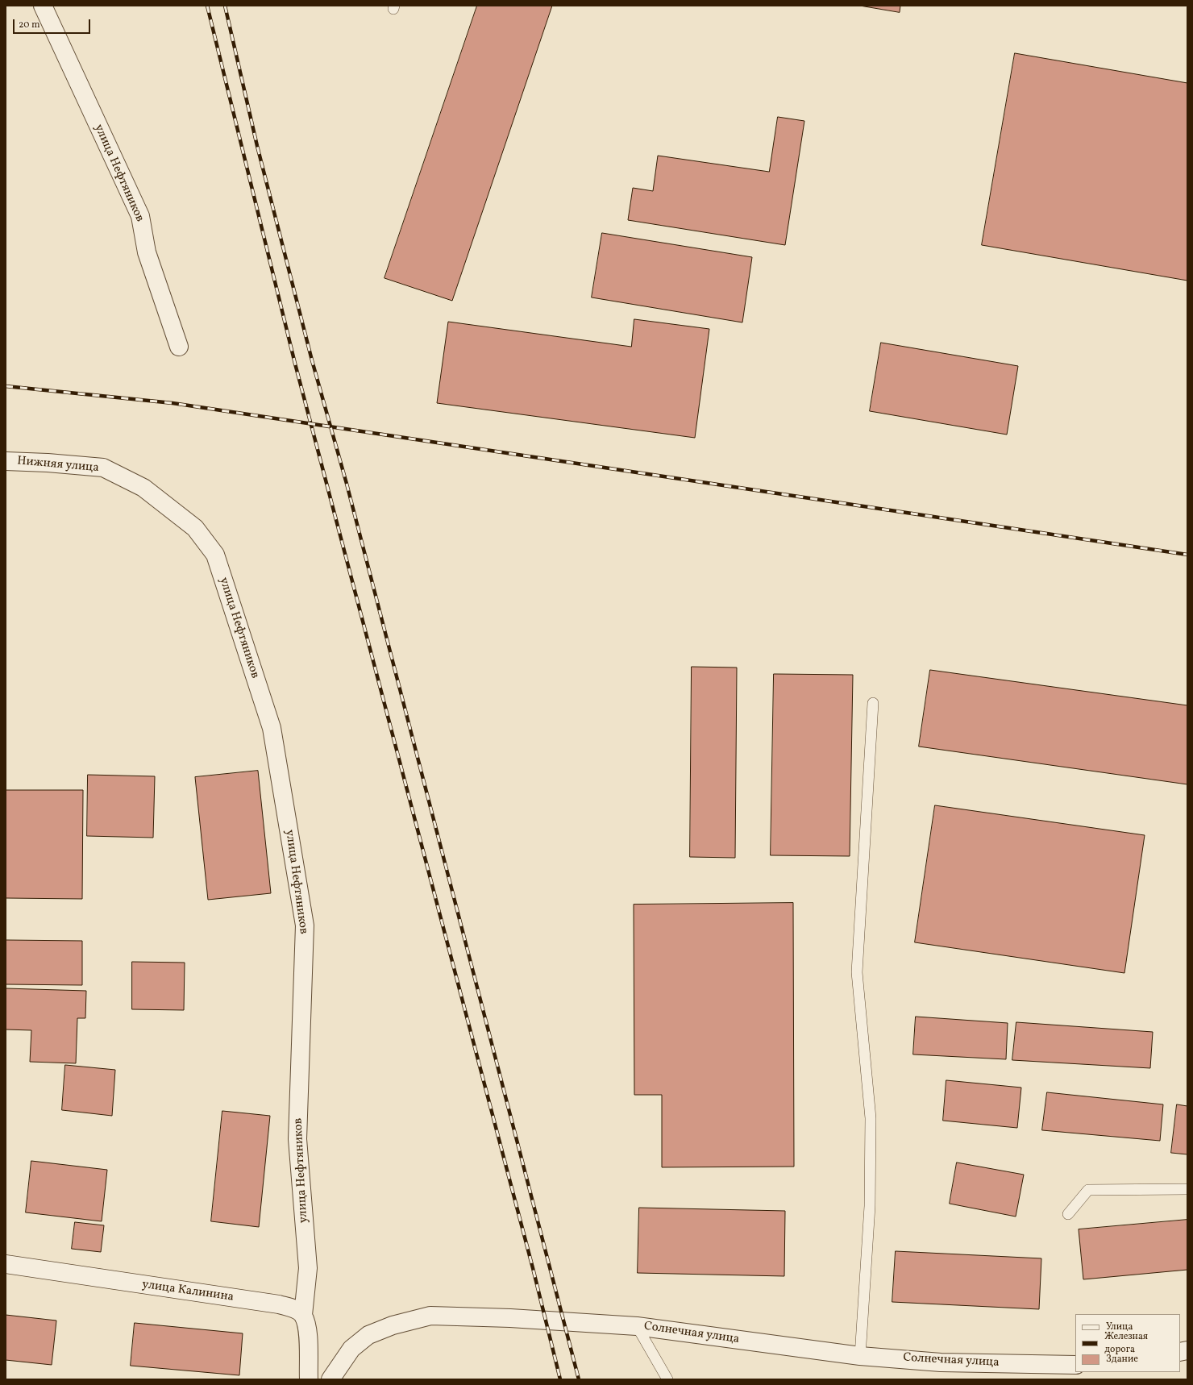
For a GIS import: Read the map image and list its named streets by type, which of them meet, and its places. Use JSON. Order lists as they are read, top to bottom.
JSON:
{
  "streets": {
    "street": [
      "улица Нефтяников",
      "Нижняя улица",
      "улица Калинина",
      "Солнечная улица"
    ]
  },
  "crossings": [
    ["улица Нефтяников", "Нижняя улица"],
    ["улица Нефтяников", "улица Калинина"]
  ],
  "legend": ["Улица", "Железная дорога", "Здание"],
  "scale_bar": "20 m"
}
